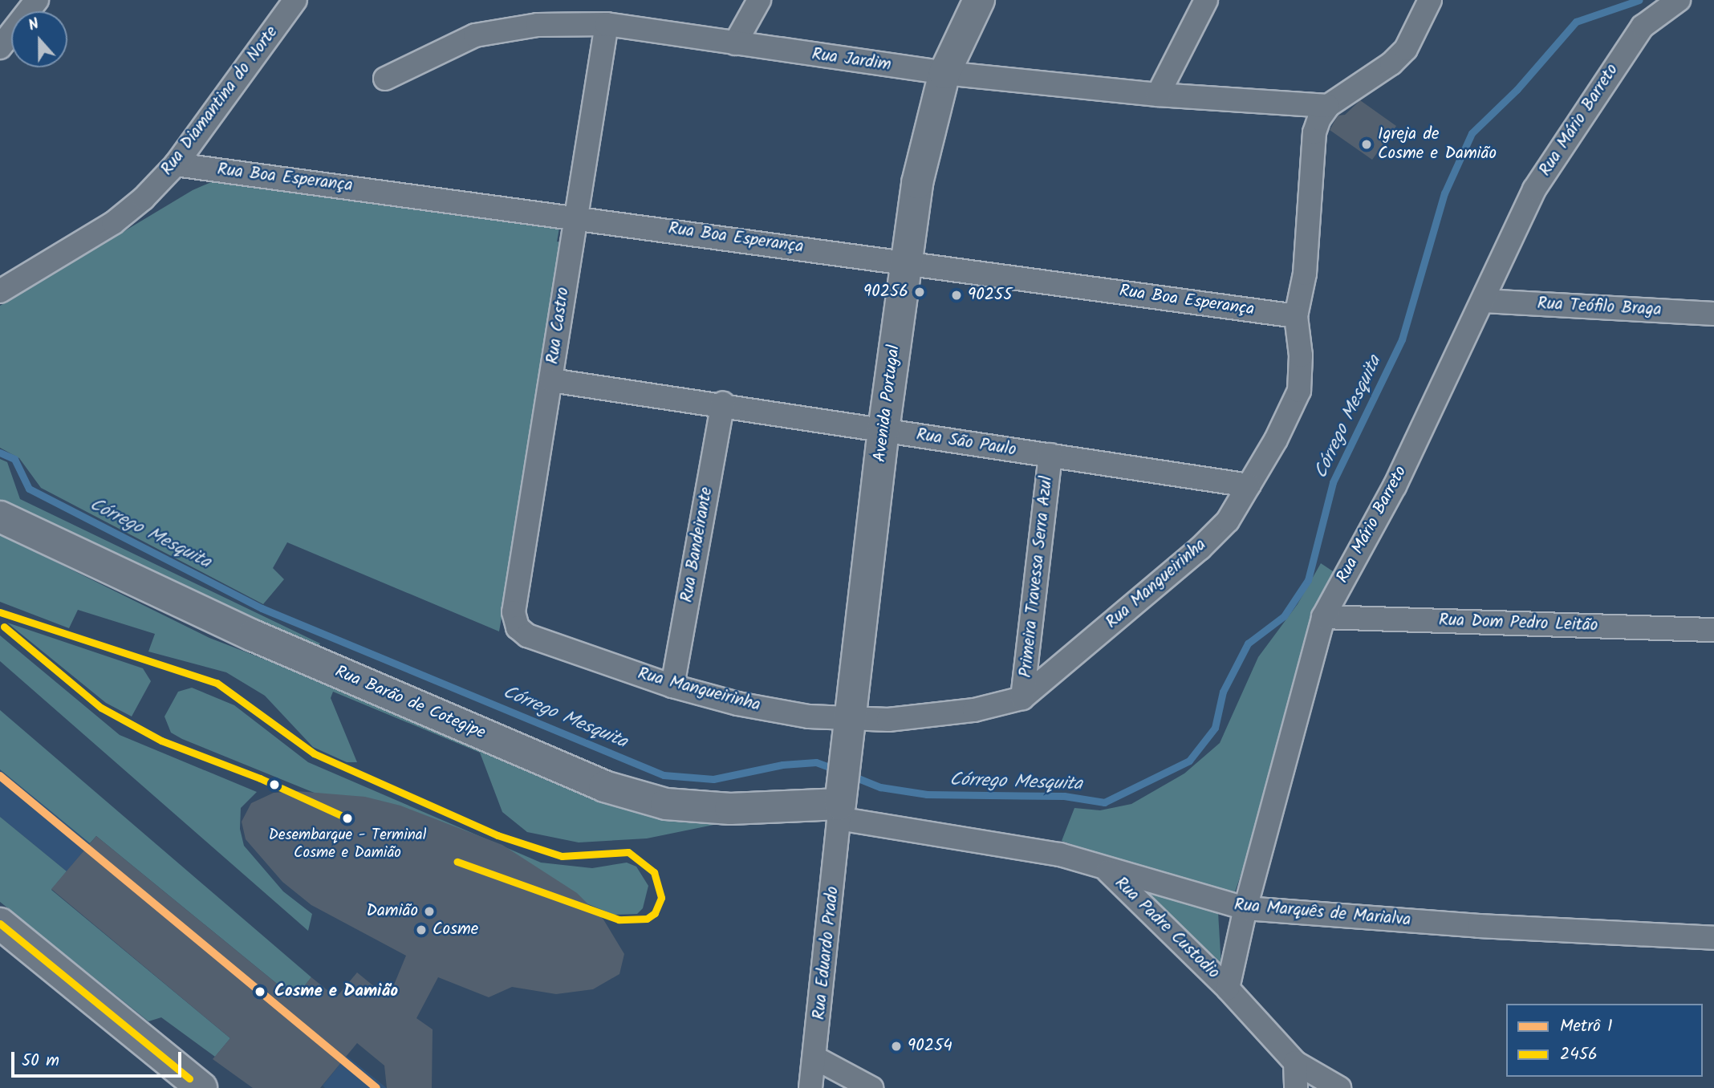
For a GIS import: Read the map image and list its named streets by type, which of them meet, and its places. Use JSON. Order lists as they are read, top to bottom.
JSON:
{
  "streets": {
    "street": [
      "Rua Jardim",
      "Rua Diamantina do Norte",
      "Rua Mário Barreto",
      "Rua Boa Esperança",
      "Rua Teófilo Braga",
      "Rua Castro",
      "Avenida Portugal",
      "Rua São Paulo",
      "Rua Bandeirante",
      "Primeira Travessa Serra Azul",
      "Rua Mangueirinha",
      "Rua Dom Pedro Leitão",
      "Rua Barão de Cotegipe",
      "Rua Marquês de Marialva",
      "Rua Padre Custodio",
      "Rua Eduardo Prado"
    ]
  },
  "crossings": [
    ["Rua Jardim", "Rua Castro"],
    ["Rua Jardim", "Avenida Portugal"],
    ["Rua Jardim", "Rua Mangueirinha"],
    ["Rua Diamantina do Norte", "Rua Boa Esperança"],
    ["Rua Mário Barreto", "Rua Teófilo Braga"],
    ["Rua Mário Barreto", "Rua Dom Pedro Leitão"],
    ["Rua Mário Barreto", "Rua Marquês de Marialva"],
    ["Rua Mário Barreto", "Rua Padre Custodio"],
    ["Rua Boa Esperança", "Rua Castro"],
    ["Rua Boa Esperança", "Avenida Portugal"],
    ["Rua Boa Esperança", "Rua Mangueirinha"],
    ["Rua Castro", "Rua São Paulo"],
    ["Rua Castro", "Rua Mangueirinha"],
    ["Avenida Portugal", "Rua São Paulo"],
    ["Avenida Portugal", "Rua Mangueirinha"],
    ["Avenida Portugal", "Rua Barão de Cotegipe"],
    ["Avenida Portugal", "Rua Marquês de Marialva"],
    ["Avenida Portugal", "Rua Eduardo Prado"],
    ["Rua São Paulo", "Rua Bandeirante"],
    ["Rua São Paulo", "Primeira Travessa Serra Azul"],
    ["Rua São Paulo", "Rua Mangueirinha"],
    ["Rua Bandeirante", "Rua Mangueirinha"],
    ["Primeira Travessa Serra Azul", "Rua Mangueirinha"],
    ["Rua Barão de Cotegipe", "Rua Marquês de Marialva"],
    ["Rua Barão de Cotegipe", "Rua Eduardo Prado"],
    ["Rua Marquês de Marialva", "Rua Padre Custodio"],
    ["Rua Marquês de Marialva", "Rua Eduardo Prado"]
  ],
  "water": ["Córrego Mesquita"],
  "places": [
    "Igreja de Cosme e Damião",
    "90256",
    "90255",
    "Desembarque - Terminal Cosme e Damião",
    "Damião",
    "Cosme",
    "Cosme e Damião",
    "90254"
  ],
  "lines": ["transit line 2456", "metro line 1"],
  "legend": ["Metrô 1", "2456"],
  "scale_bar": "50 m",
  "north": "top"
}
